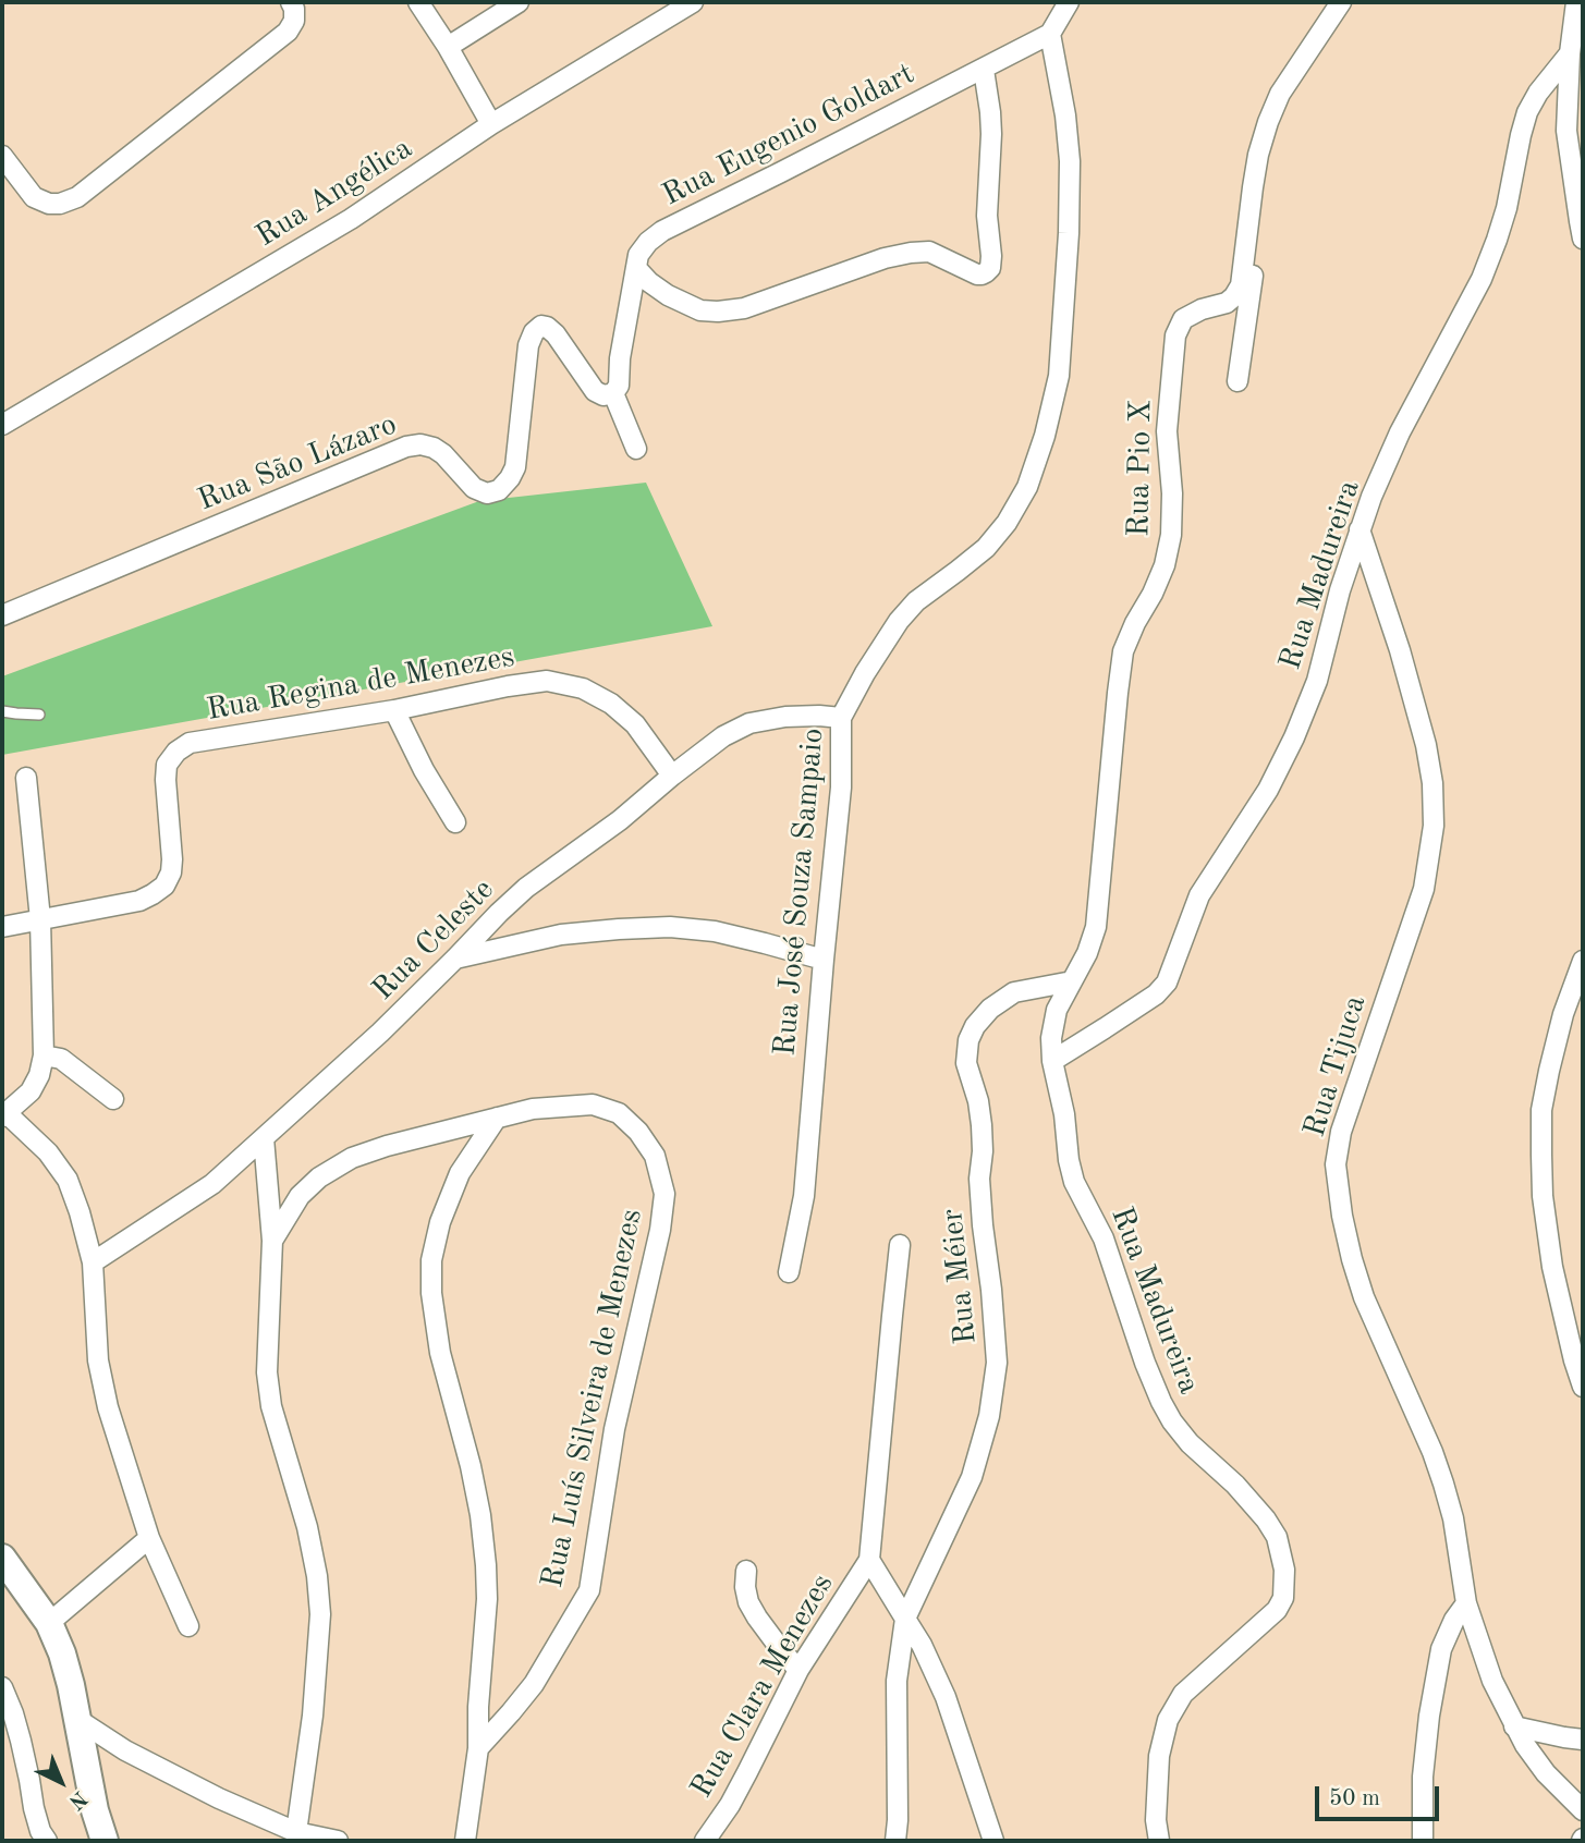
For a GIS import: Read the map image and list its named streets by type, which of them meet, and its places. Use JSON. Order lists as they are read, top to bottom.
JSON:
{
  "streets": {
    "street": [
      "Rua Eugenio Goldart",
      "Rua Angélica",
      "Rua São Lázaro",
      "Rua Pio X",
      "Rua Madureira",
      "Rua Regina de Menezes",
      "Rua José Souza Sampaio",
      "Rua Celeste",
      "Rua Tijuca",
      "Rua Méier",
      "Rua Luís Silveira de Menezes",
      "Rua Clara Menezes"
    ]
  },
  "crossings": [
    ["Rua Eugenio Goldart", "Rua São Lázaro"],
    ["Rua Eugenio Goldart", "Rua José Souza Sampaio"],
    ["Rua Pio X", "Rua Madureira"],
    ["Rua Pio X", "Rua Méier"],
    ["Rua Madureira", "Rua Tijuca"],
    ["Rua Madureira", "Rua Méier"],
    ["Rua Regina de Menezes", "Rua Celeste"],
    ["Rua José Souza Sampaio", "Rua Celeste"]
  ],
  "scale_bar": "50 m",
  "north": "bottom right"
}
